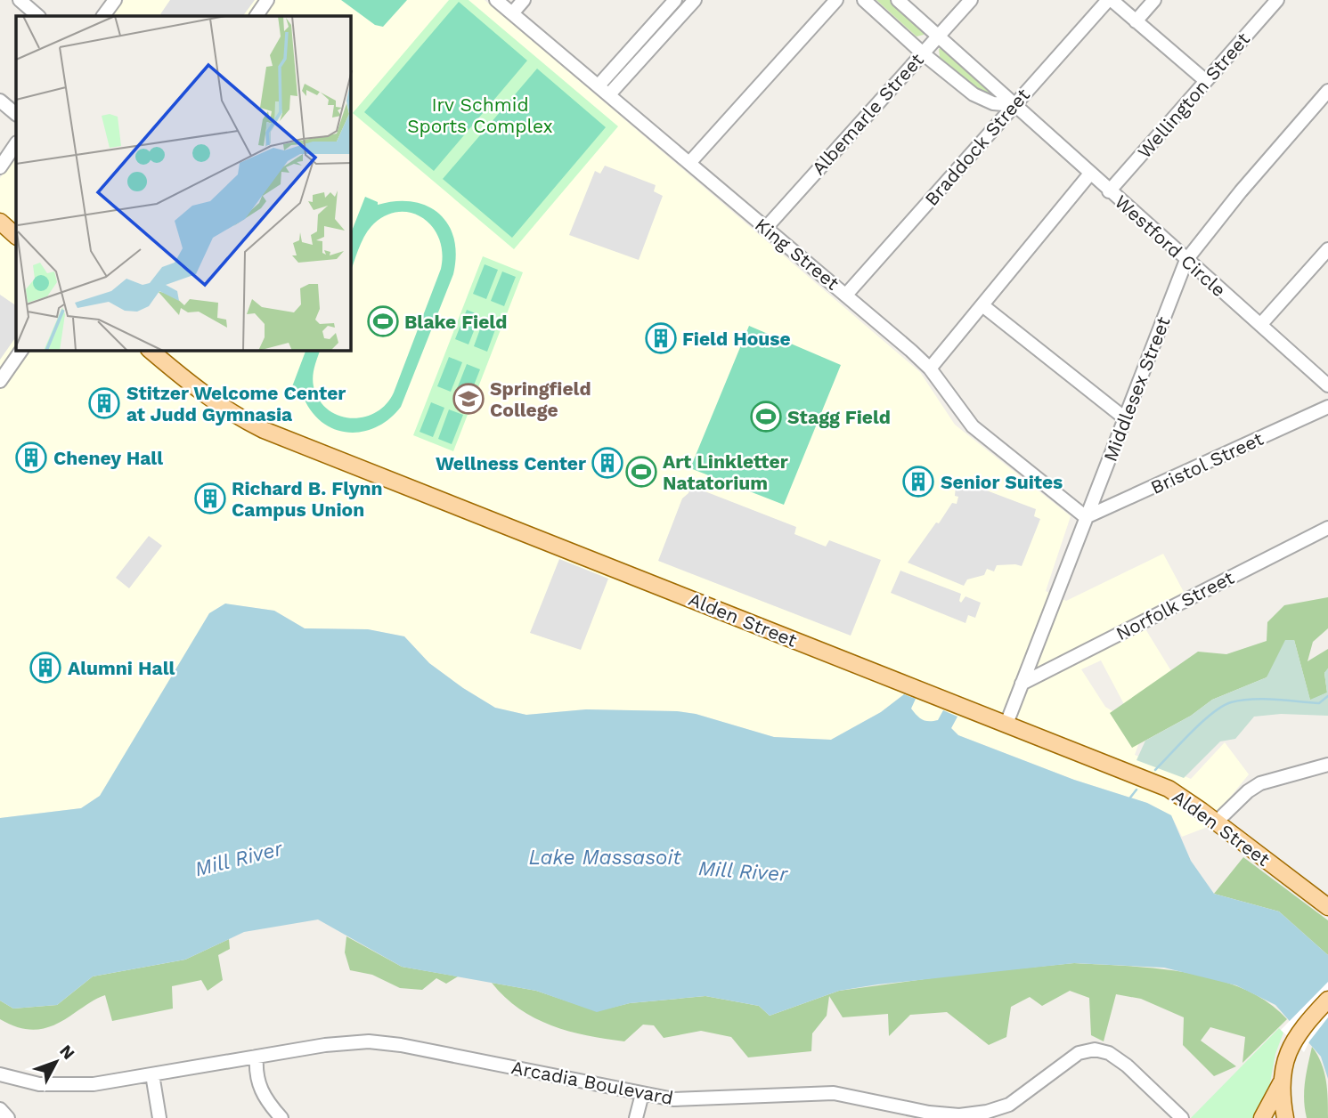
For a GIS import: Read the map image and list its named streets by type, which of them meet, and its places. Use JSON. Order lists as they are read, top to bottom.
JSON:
{
  "streets": {
    "main road": ["Alden Street"],
    "street": [
      "Wellington Street",
      "Albemarle Street",
      "Braddock Street",
      "Westford Circle",
      "King Street",
      "Middlesex Street",
      "Bristol Street",
      "Norfolk Street",
      "Arcadia Boulevard"
    ]
  },
  "crossings": [
    ["Wellington Street", "Westford Circle"],
    ["Albemarle Street", "Westford Circle"],
    ["Albemarle Street", "King Street"],
    ["Braddock Street", "Westford Circle"],
    ["Braddock Street", "King Street"],
    ["Westford Circle", "Middlesex Street"],
    ["King Street", "Middlesex Street"],
    ["King Street", "Bristol Street"],
    ["Middlesex Street", "Bristol Street"],
    ["Middlesex Street", "Norfolk Street"],
    ["Middlesex Street", "Alden Street"]
  ],
  "water": ["Lake Massasoit", "Mill River"],
  "parks": ["Irv Schmid Sports Complex"],
  "places": {
    "sports": ["Blake Field", "Stagg Field", "Art Linkletter Natatorium"],
    "building": [
      "Field House",
      "Stitzer Welcome Center at Judd Gymnasia",
      "Cheney Hall",
      "Wellness Center",
      "Senior Suites",
      "Richard B. Flynn Campus Union",
      "Alumni Hall"
    ],
    "school or university": ["Springfield College"]
  },
  "north": "top right"
}
